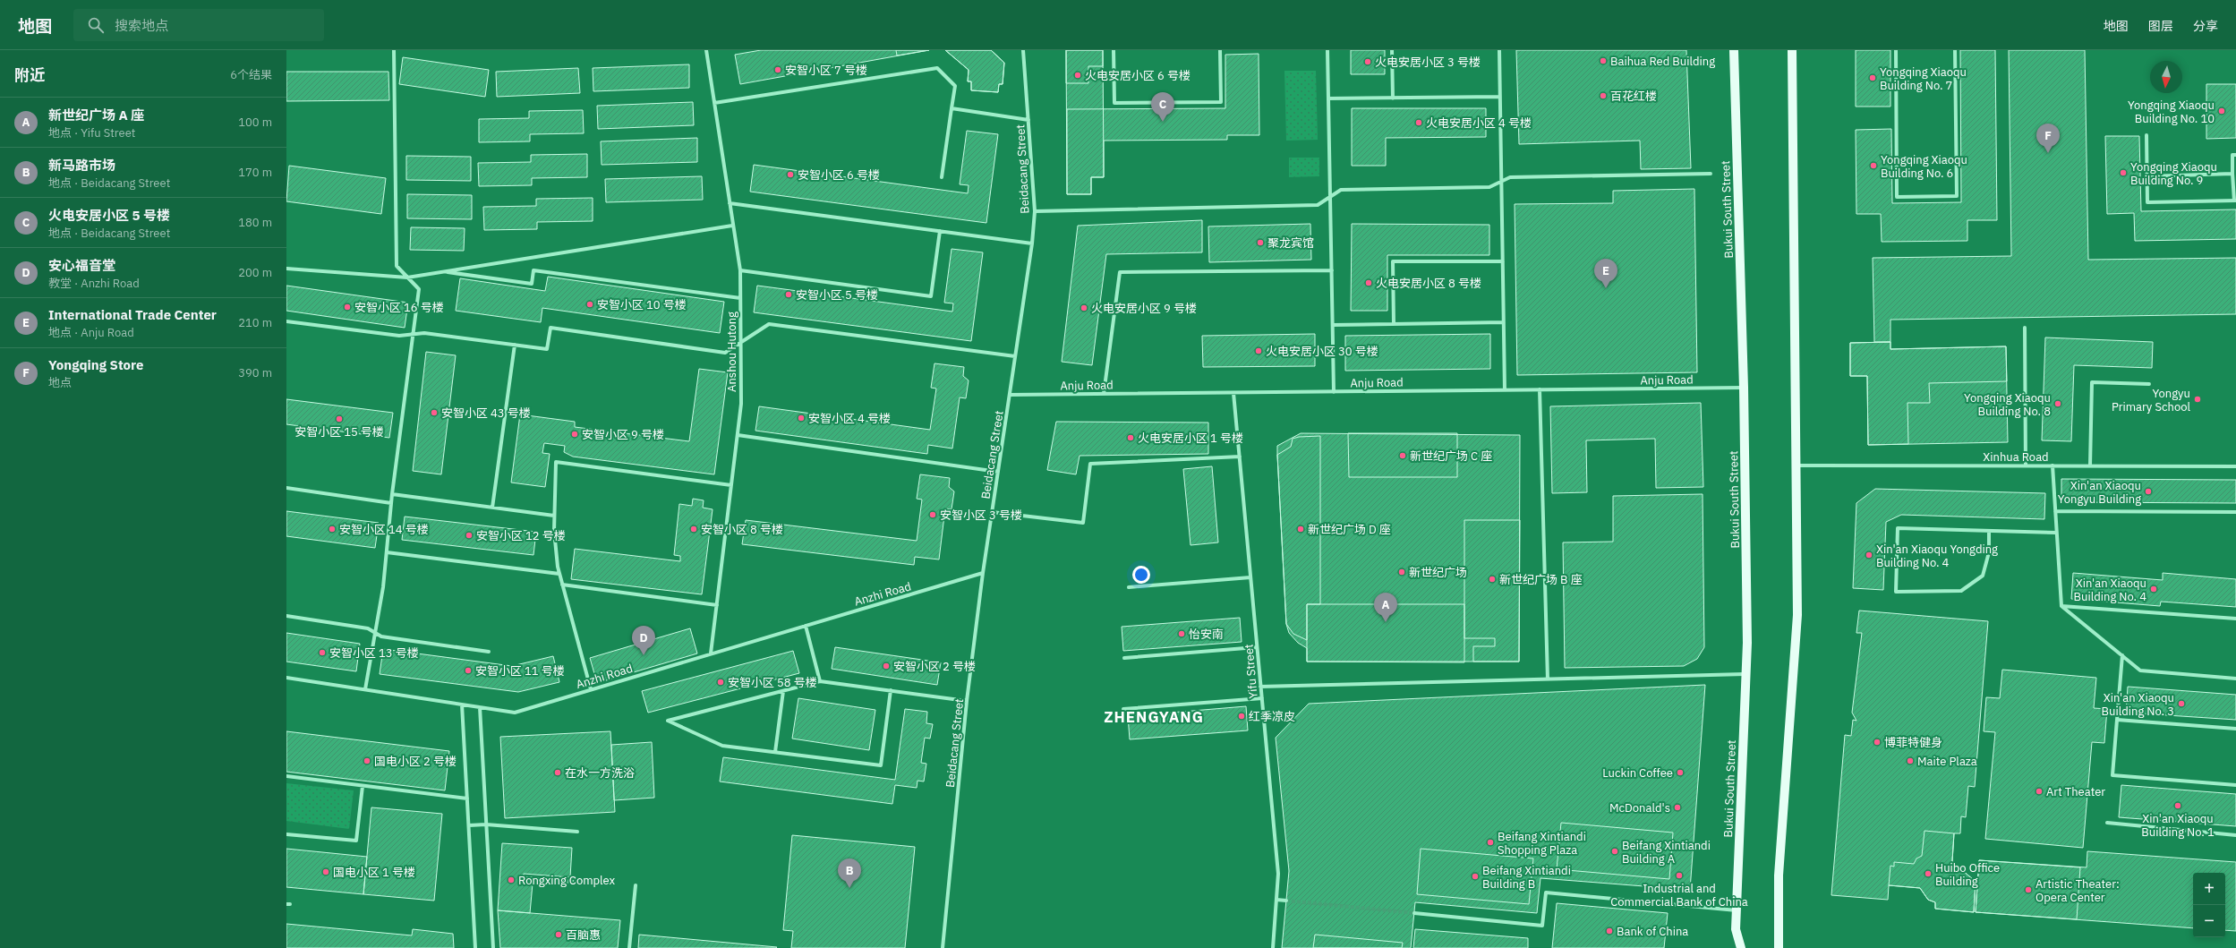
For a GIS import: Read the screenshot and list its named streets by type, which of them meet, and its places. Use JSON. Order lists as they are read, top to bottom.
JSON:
{
  "streets": {
    "main road": ["Bukui South Street"],
    "street": [
      "Beidacang Street",
      "Anshou Hutong",
      "Anju Road",
      "Xinhua Road",
      "Anzhi Road",
      "Yifu Street"
    ]
  },
  "crossings": [
    ["Beidacang Street", "Anju Road"],
    ["Beidacang Street", "Anzhi Road"],
    ["Bukui South Street", "Anju Road"],
    ["Anshou Hutong", "Anzhi Road"],
    ["Anju Road", "Yifu Street"]
  ],
  "districts": ["ZHENGYANG"],
  "places": [
    "Baihua Red Building",
    "火电安居小区 3 号楼",
    "安智小区 7 号楼",
    "火电安居小区 6 号楼",
    "Yongqing Xiaoqu Building No. 7",
    "百花红楼",
    "Yongqing Xiaoqu Building No. 10",
    "火电安居小区 4 号楼",
    "Yongqing Xiaoqu Building No. 6",
    "Yongqing Xiaoqu Building No. 9",
    "安智小区 6 号楼",
    "聚龙宾馆",
    "火电安居小区 8 号楼",
    "安智小区 5 号楼",
    "安智小区 10 号楼",
    "安智小区 16 号楼",
    "火电安居小区 9 号楼",
    "火电安居小区 30 号楼",
    "Yongyu Primary School",
    "Yongqing Xiaoqu Building No. 8",
    "安智小区 43 号楼",
    "安智小区 4 号楼",
    "安智小区 15 号楼",
    "安智小区 9 号楼",
    "火电安居小区 1 号楼",
    "新世纪广场 C 座",
    "Xin'an Xiaoqu Yongyu Building",
    "安智小区 3 号楼",
    "安智小区 14 号楼",
    "安智小区 8 号楼",
    "新世纪广场 D 座",
    "安智小区 12 号楼",
    "Xin'an Xiaoqu Yongding Building No. 4",
    "新世纪广场",
    "新世纪广场 B 座",
    "Xin'an Xiaoqu Building No. 4",
    "怡安南",
    "安智小区 13 号楼",
    "安智小区 2 号楼",
    "安智小区 11 号楼",
    "安智小区 58 号楼",
    "Xin'an Xiaoqu Building No. 3",
    "红季凉皮",
    "博菲特健身",
    "国电小区 2 号楼",
    "Maite Plaza",
    "在水一方洗浴",
    "Luckin Coffee",
    "Art Theater",
    "Xin'an Xiaoqu Building No. 1",
    "McDonald's",
    "Beifang Xintiandi Shopping Plaza",
    "Beifang Xintiandi Building A",
    "国电小区 1 号楼",
    "Huibo Office Building",
    "Industrial and Commercial Bank of China",
    "Beifang Xintiandi Building B",
    "Rongxing Complex",
    "Artistic Theater: Opera Center",
    "Bank of China",
    "百脑惠"
  ],
  "north": "bottom",
  "page": {
    "header": "地图",
    "search": "搜索地点",
    "nav": ["地图", "图层", "分享"],
    "heading": ["附近", "6个结果"],
    "pins": [
      "C",
      "F",
      "E",
      "A",
      "D",
      "B"
    ],
    "list": [
      {
        "mark": "A",
        "name": "新世纪广场 A 座",
        "note": "地点 · Yifu Street",
        "value": "100 m"
      },
      {
        "mark": "B",
        "name": "新马路市场",
        "note": "地点 · Beidacang Street",
        "value": "170 m"
      },
      {
        "mark": "C",
        "name": "火电安居小区 5 号楼",
        "note": "地点 · Beidacang Street",
        "value": "180 m"
      },
      {
        "mark": "D",
        "name": "安心福音堂",
        "note": "教堂 · Anzhi Road",
        "value": "200 m"
      },
      {
        "mark": "E",
        "name": "International Trade Center",
        "note": "地点 · Anju Road",
        "value": "210 m"
      },
      {
        "mark": "F",
        "name": "Yongqing Store",
        "note": "地点",
        "value": "390 m"
      }
    ],
    "map_buttons": ["+", "−"]
  }
}
